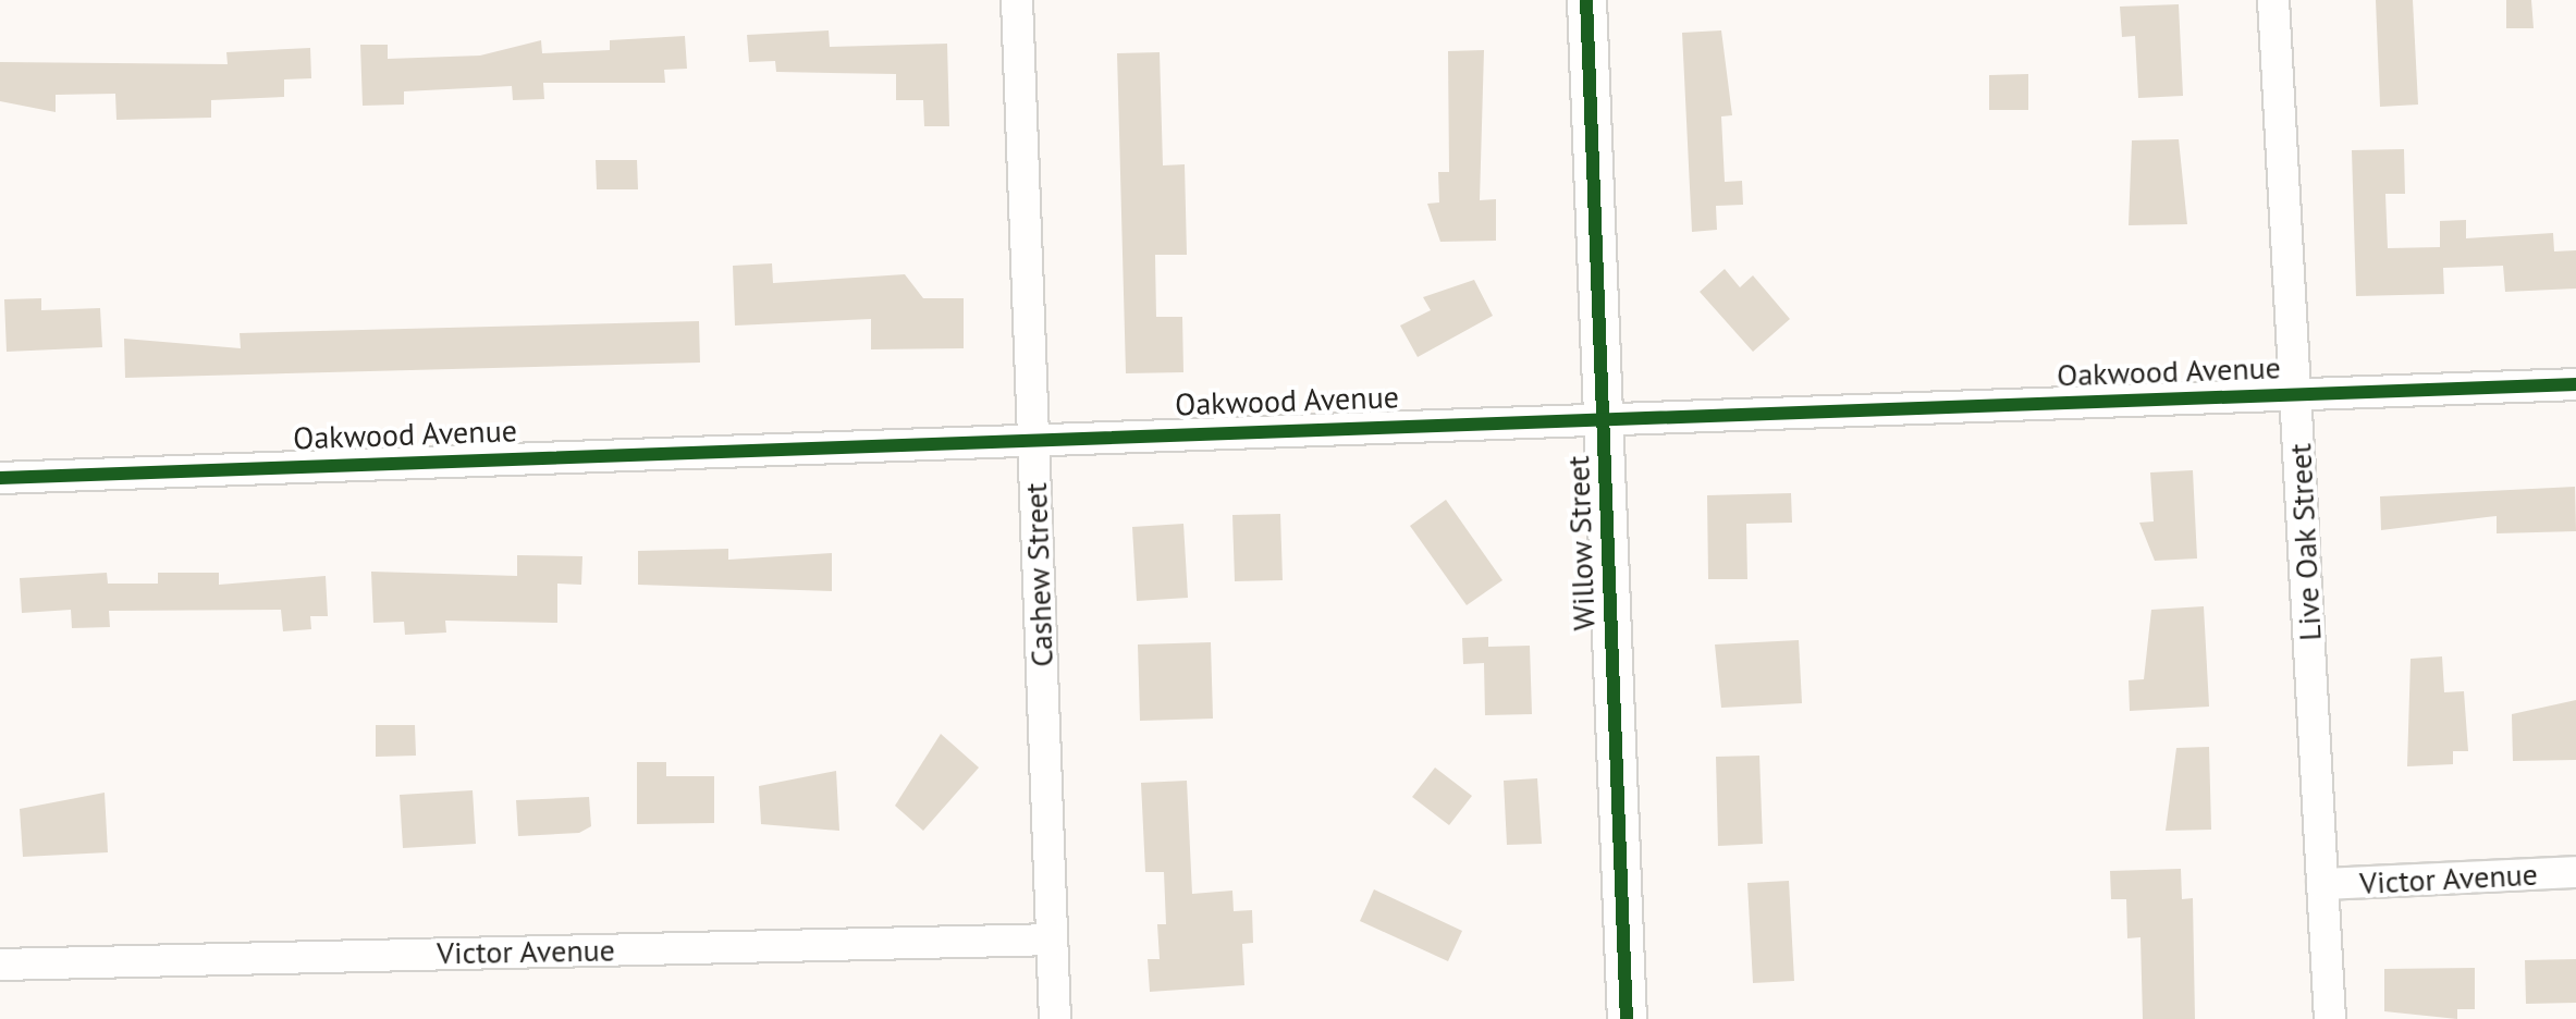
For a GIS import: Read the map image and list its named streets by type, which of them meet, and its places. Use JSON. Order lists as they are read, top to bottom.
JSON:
{
  "streets": {
    "street": [
      "Oakwood Avenue",
      "Live Oak Street",
      "Willow Street",
      "Cashew Street",
      "Victor Avenue"
    ]
  },
  "crossings": [
    ["Oakwood Avenue", "Live Oak Street"],
    ["Oakwood Avenue", "Willow Street"],
    ["Oakwood Avenue", "Cashew Street"],
    ["Live Oak Street", "Victor Avenue"],
    ["Cashew Street", "Victor Avenue"]
  ]
}
